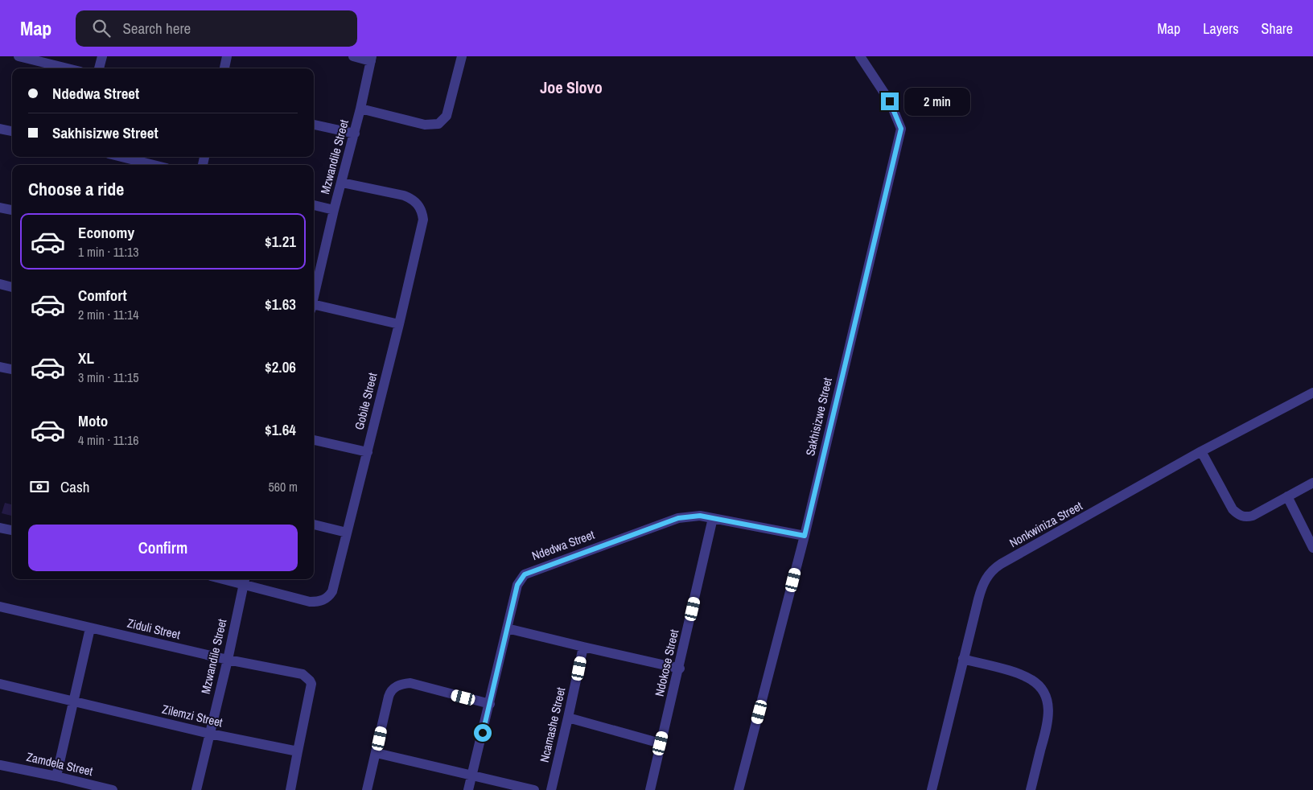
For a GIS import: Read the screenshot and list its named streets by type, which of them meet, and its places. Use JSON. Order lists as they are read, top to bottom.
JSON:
{
  "streets": {
    "street": [
      "Mzwandile Street",
      "Gobile Street",
      "Sakhisizwe Street",
      "Nonkwiniza Street",
      "Ndedwa Street",
      "Ziduli Street",
      "Ndokose Street",
      "Zilemzi Street",
      "Ncamashe Street",
      "Zamdela Street"
    ]
  },
  "crossings": [
    ["Mzwandile Street", "Gobile Street"],
    ["Mzwandile Street", "Ziduli Street"],
    ["Mzwandile Street", "Zilemzi Street"],
    ["Sakhisizwe Street", "Ndedwa Street"],
    ["Ndedwa Street", "Ndokose Street"],
    ["Ziduli Street", "Zilemzi Street"]
  ],
  "districts": ["Joe Slovo"],
  "page": {
    "header": "Map",
    "search": "Search here",
    "nav": ["Map", "Layers", "Share"],
    "banner": ["Ndedwa Street", "Sakhisizwe Street"],
    "bubble": "2 min",
    "heading": "Choose a ride",
    "list": [
      {
        "name": "Economy",
        "note": "1 min · 11:13",
        "value": "$1.21"
      },
      {
        "name": "Comfort",
        "note": "2 min · 11:14",
        "value": "$1.63"
      },
      {
        "name": "XL",
        "note": "3 min · 11:15",
        "value": "$2.06"
      },
      {
        "name": "Moto",
        "note": "4 min · 11:16",
        "value": "$1.64"
      }
    ],
    "pay": ["Cash", "560 m"],
    "buttons": "Confirm"
  }
}
